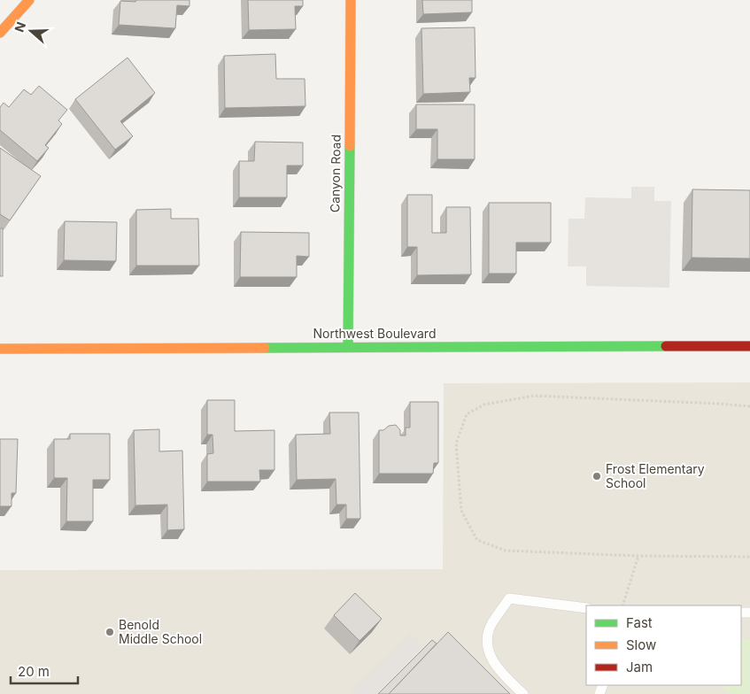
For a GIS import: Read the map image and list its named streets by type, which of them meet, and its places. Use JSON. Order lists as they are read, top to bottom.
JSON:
{
  "streets": {
    "street": ["Canyon Road", "Northwest Boulevard"]
  },
  "crossings": [
    ["Canyon Road", "Northwest Boulevard"]
  ],
  "places": ["Frost Elementary School", "Benold Middle School"],
  "legend": ["Fast", "Slow", "Jam"],
  "scale_bar": "20 m",
  "north": "left"
}
